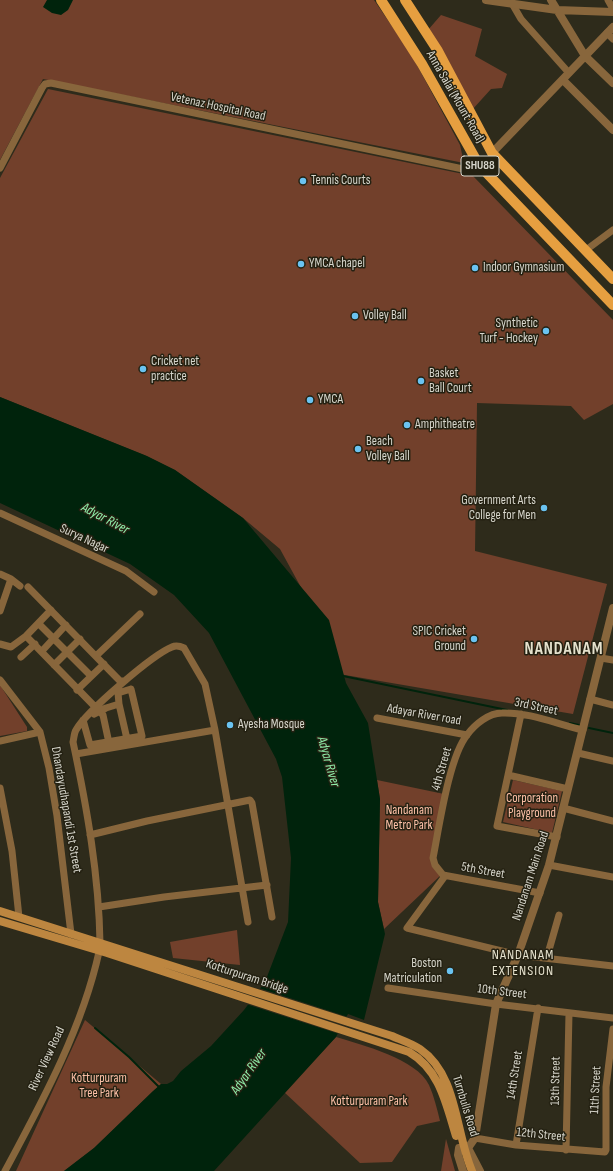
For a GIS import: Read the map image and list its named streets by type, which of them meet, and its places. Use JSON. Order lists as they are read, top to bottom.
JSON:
{
  "streets": {
    "main road": [
      "Anna Salai (Mount Road)",
      "SHU88",
      "Kotturpuram Bridge",
      "Turnbulls Road"
    ],
    "street": [
      "Vetenaz Hospital Road",
      "Surya Nagar",
      "3rd Street",
      "Adayar River road",
      "4th Street",
      "Dhandayudhapandi 1st Street",
      "5th Street",
      "Nandanam Main Road",
      "10th Street",
      "River View Road",
      "14th Street",
      "13th Street",
      "11th Street",
      "12th Street"
    ]
  },
  "crossings": [
    ["Anna Salai (Mount Road)", "Vetenaz Hospital Road"],
    ["3rd Street", "Adayar River road"],
    ["3rd Street", "4th Street"],
    ["3rd Street", "Nandanam Main Road"],
    ["Adayar River road", "4th Street"],
    ["4th Street", "5th Street"],
    ["5th Street", "Nandanam Main Road"],
    ["Nandanam Main Road", "10th Street"],
    ["Nandanam Main Road", "Turnbulls Road"],
    ["Nandanam Main Road", "12th Street"],
    ["Kotturpuram Bridge", "River View Road"],
    ["Kotturpuram Bridge", "Turnbulls Road"],
    ["10th Street", "14th Street"],
    ["10th Street", "13th Street"],
    ["14th Street", "12th Street"],
    ["13th Street", "12th Street"],
    ["11th Street", "12th Street"]
  ],
  "districts": ["NANDANAM", "NANDANAM EXTENSION"],
  "water": ["Adyar River"],
  "parks": [
    "Corporation Playground",
    "Nandanam Metro Park",
    "Kotturpuram Tree Park",
    "Kotturpuram Park"
  ],
  "places": [
    "Tennis Courts",
    "YMCA chapel",
    "Indoor Gymnasium",
    "Volley Ball",
    "Synthetic Turf - Hockey",
    "Cricket net practice",
    "Basket Ball Court",
    "YMCA",
    "Amphitheatre",
    "Beach Volley Ball",
    "Government Arts College for Men",
    "SPIC Cricket Ground",
    "Ayesha Mosque",
    "Boston Matriculation"
  ]
}
